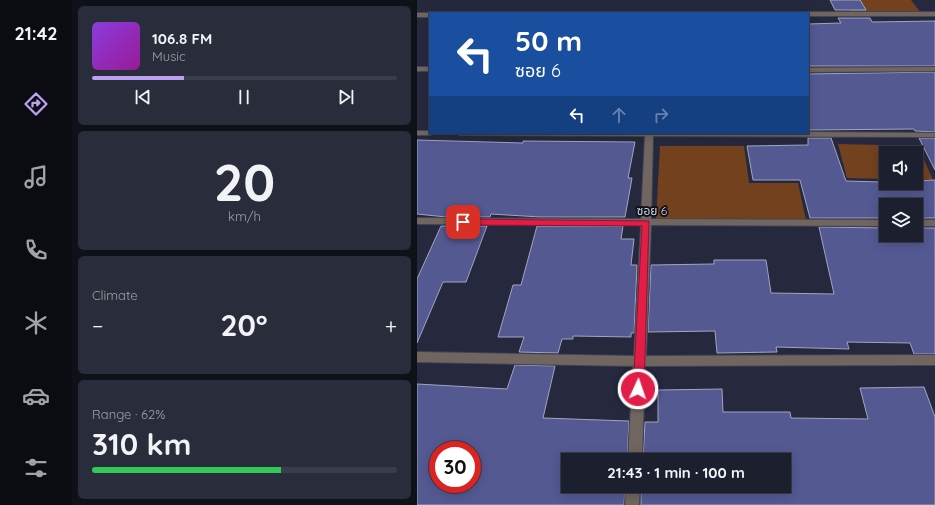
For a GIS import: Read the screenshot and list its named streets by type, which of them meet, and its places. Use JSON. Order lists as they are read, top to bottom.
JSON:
{
  "streets": {
    "street": ["ซอย 6"]
  },
  "page": {
    "tabs": "21:42",
    "turn": ["50 m", "ซอย 6"],
    "song": ["106.8 FM", "Music"],
    "tile": [
      ["20", "km/h"],
      "Climate",
      ["Range · 62%", "310 km"]
    ],
    "heat": ["−", "20°", "+"],
    "limit": "30",
    "trip": "21:43 · 1 min · 100 m"
  }
}
